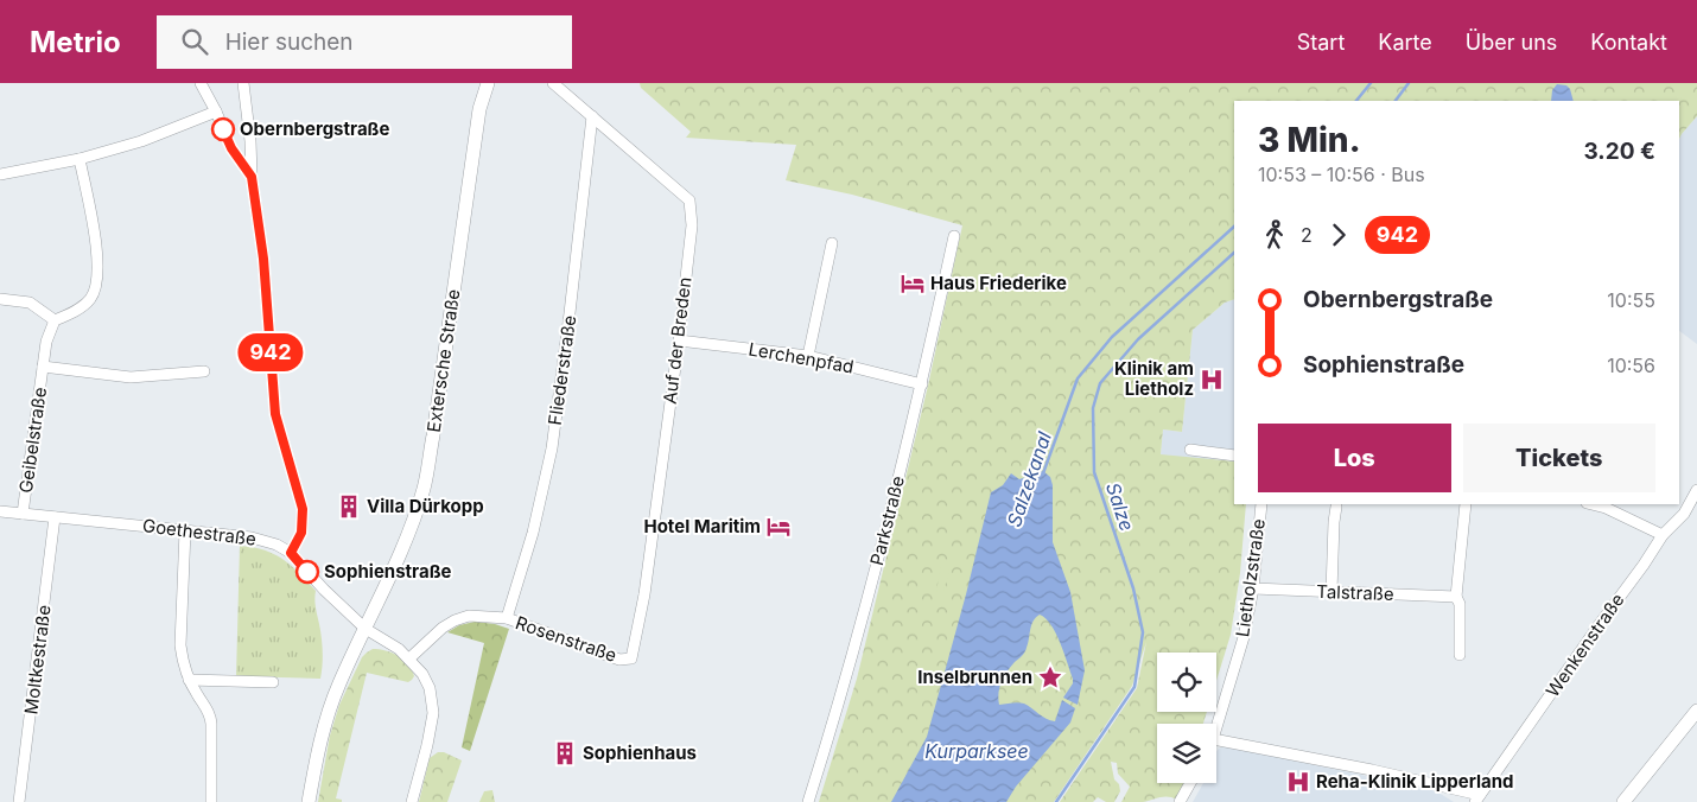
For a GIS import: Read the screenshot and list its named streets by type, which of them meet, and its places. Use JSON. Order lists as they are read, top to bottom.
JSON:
{
  "streets": {
    "main road": ["Extersche Straße"],
    "street": [
      "Auf der Breden",
      "Lerchenpfad",
      "Fliederstraße",
      "Geibelstraße",
      "Parkstraße",
      "Goethestraße",
      "Lietholzstraße",
      "Talstraße",
      "Rosenstraße",
      "Wenkenstraße",
      "Moltkestraße"
    ]
  },
  "crossings": [
    ["Auf der Breden", "Lerchenpfad"],
    ["Auf der Breden", "Fliederstraße"],
    ["Auf der Breden", "Rosenstraße"],
    ["Lerchenpfad", "Parkstraße"],
    ["Extersche Straße", "Goethestraße"],
    ["Fliederstraße", "Rosenstraße"],
    ["Geibelstraße", "Goethestraße"],
    ["Goethestraße", "Moltkestraße"],
    ["Lietholzstraße", "Talstraße"]
  ],
  "water": ["Salzekanal", "Salze", "Kurparksee"],
  "places": {
    "other": ["Obernbergstraße", "Sophienstraße"],
    "hotel": ["Haus Friederike", "Hotel Maritim"],
    "hospital": ["Klinik am Lietholz", "Reha-Klinik Lipperland"],
    "building": ["Villa Dürkopp", "Sophienhaus"],
    "place": ["Inselbrunnen"]
  },
  "lines": ["bus line 942"],
  "page": {
    "header": "Metrio",
    "search": "Hier suchen",
    "nav": [
      "Start",
      "Karte",
      "Über uns",
      "Kontakt"
    ],
    "on_map": "942",
    "heading": ["3 Min.", "10:53 – 10:56 · Bus", "3.20 €"],
    "legs": ["2", "942"],
    "list": [
      {
        "name": "Obernbergstraße",
        "value": "10:55"
      },
      {
        "name": "Sophienstraße",
        "value": "10:56"
      }
    ],
    "buttons": ["Los", "Tickets"]
  }
}
